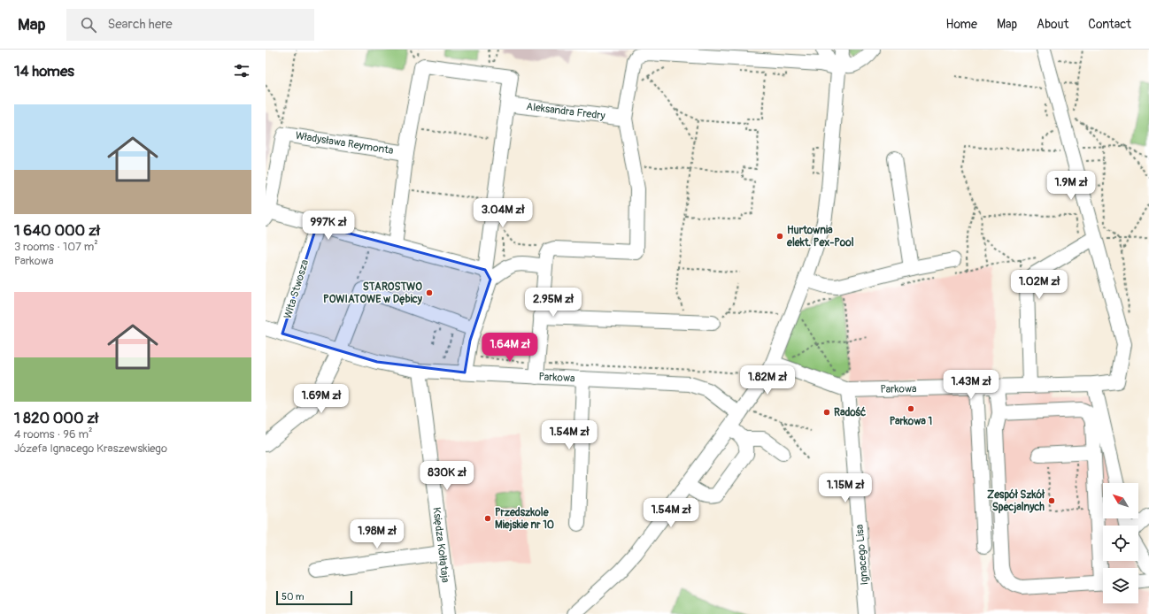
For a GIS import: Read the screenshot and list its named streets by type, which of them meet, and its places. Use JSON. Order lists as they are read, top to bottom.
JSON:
{
  "streets": {
    "street": [
      "Aleksandra Fredry",
      "Władysława Reymonta",
      "Wita Stwosza",
      "Parkowa",
      "Księdza Kołłątaja",
      "Ignacego Lisa"
    ]
  },
  "crossings": [
    ["Wita Stwosza", "Parkowa"],
    ["Parkowa", "Księdza Kołłątaja"],
    ["Parkowa", "Ignacego Lisa"]
  ],
  "places": [
    "Hurtownia elekt. Pex-Pool",
    "STAROSTWO POWIATOWE w Dębicy",
    "Parkowa 1",
    "Radość",
    "Zespół Szkół Specjalnych",
    "Przedszkole Miejskie nr 10"
  ],
  "scale_bar": "50 m",
  "north": "top left",
  "page": {
    "header": "Map",
    "search": "Search here",
    "nav": [
      "Home",
      "Map",
      "About",
      "Contact"
    ],
    "heading": "14 homes",
    "list": [
      {
        "name": "1 640 000 zł",
        "note": "3 rooms · 107 m² · Parkowa"
      },
      {
        "name": "1 820 000 zł",
        "note": "4 rooms · 96 m² · Józefa Ignacego Kraszewskiego"
      }
    ],
    "price": [
      "1.9M zł",
      "3.04M zł",
      "997K zł",
      "1.02M zł",
      "2.95M zł",
      "1.64M zł",
      "1.82M zł",
      "1.43M zł",
      "1.69M zł",
      "1.54M zł",
      "830K zł",
      "1.15M zł",
      "1.54M zł",
      "1.98M zł"
    ],
    "scale": "50 m"
  }
}
